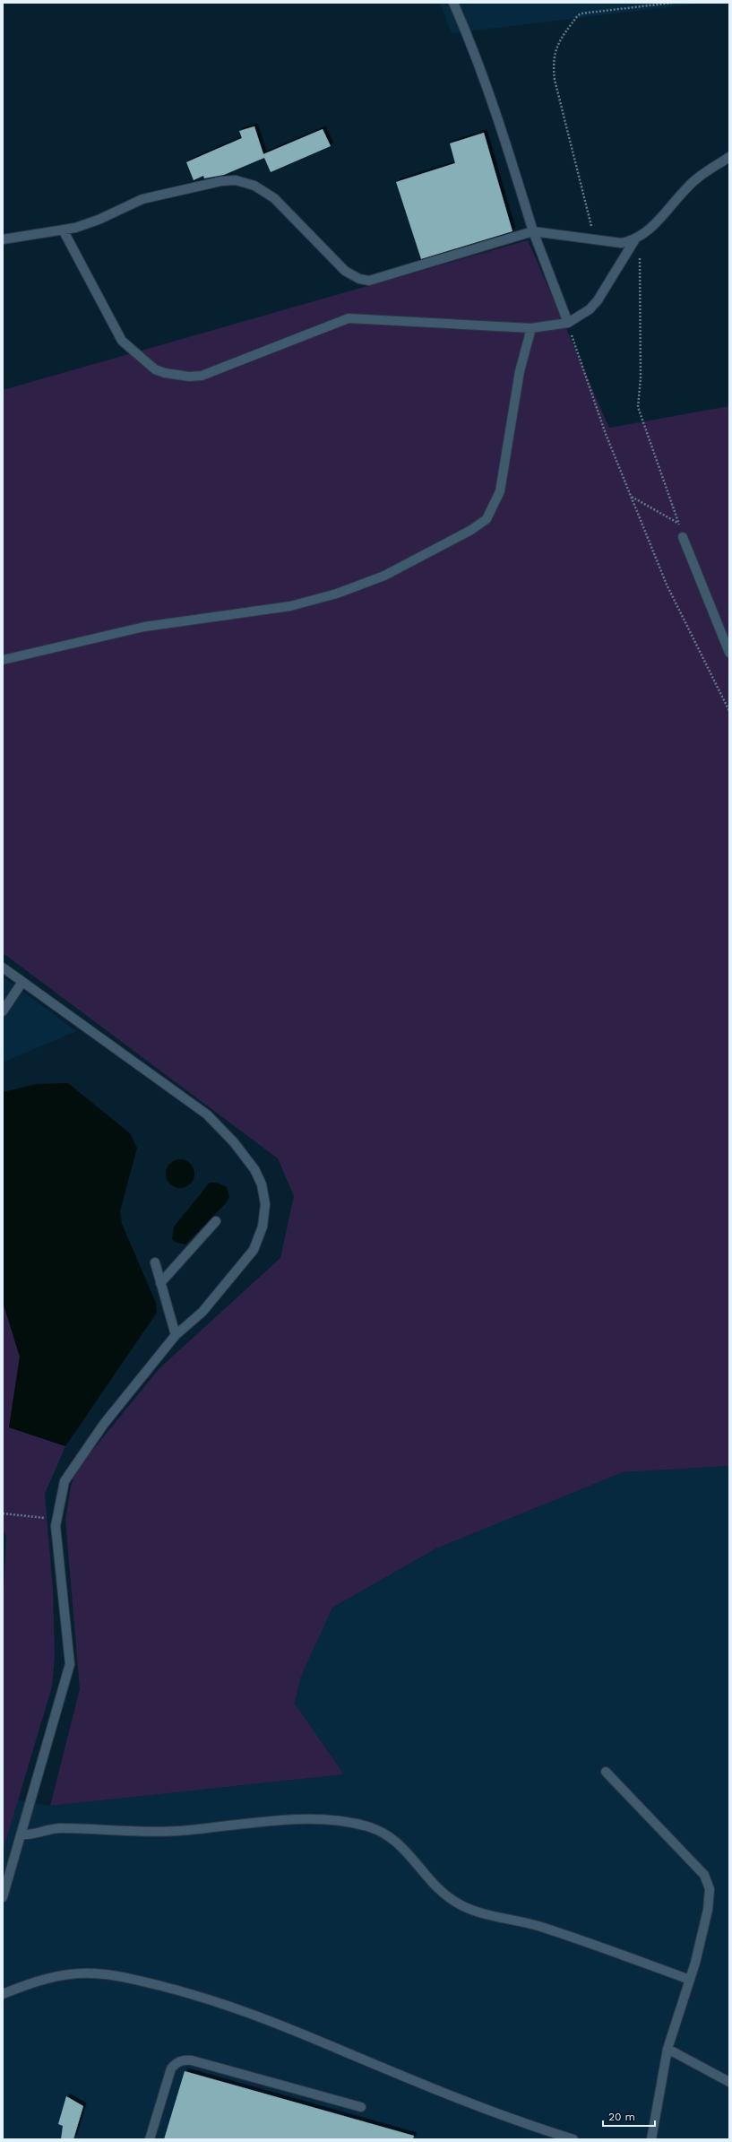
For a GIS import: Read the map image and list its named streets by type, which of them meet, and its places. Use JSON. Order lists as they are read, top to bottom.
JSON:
{
  "scale_bar": "20 m"
}
